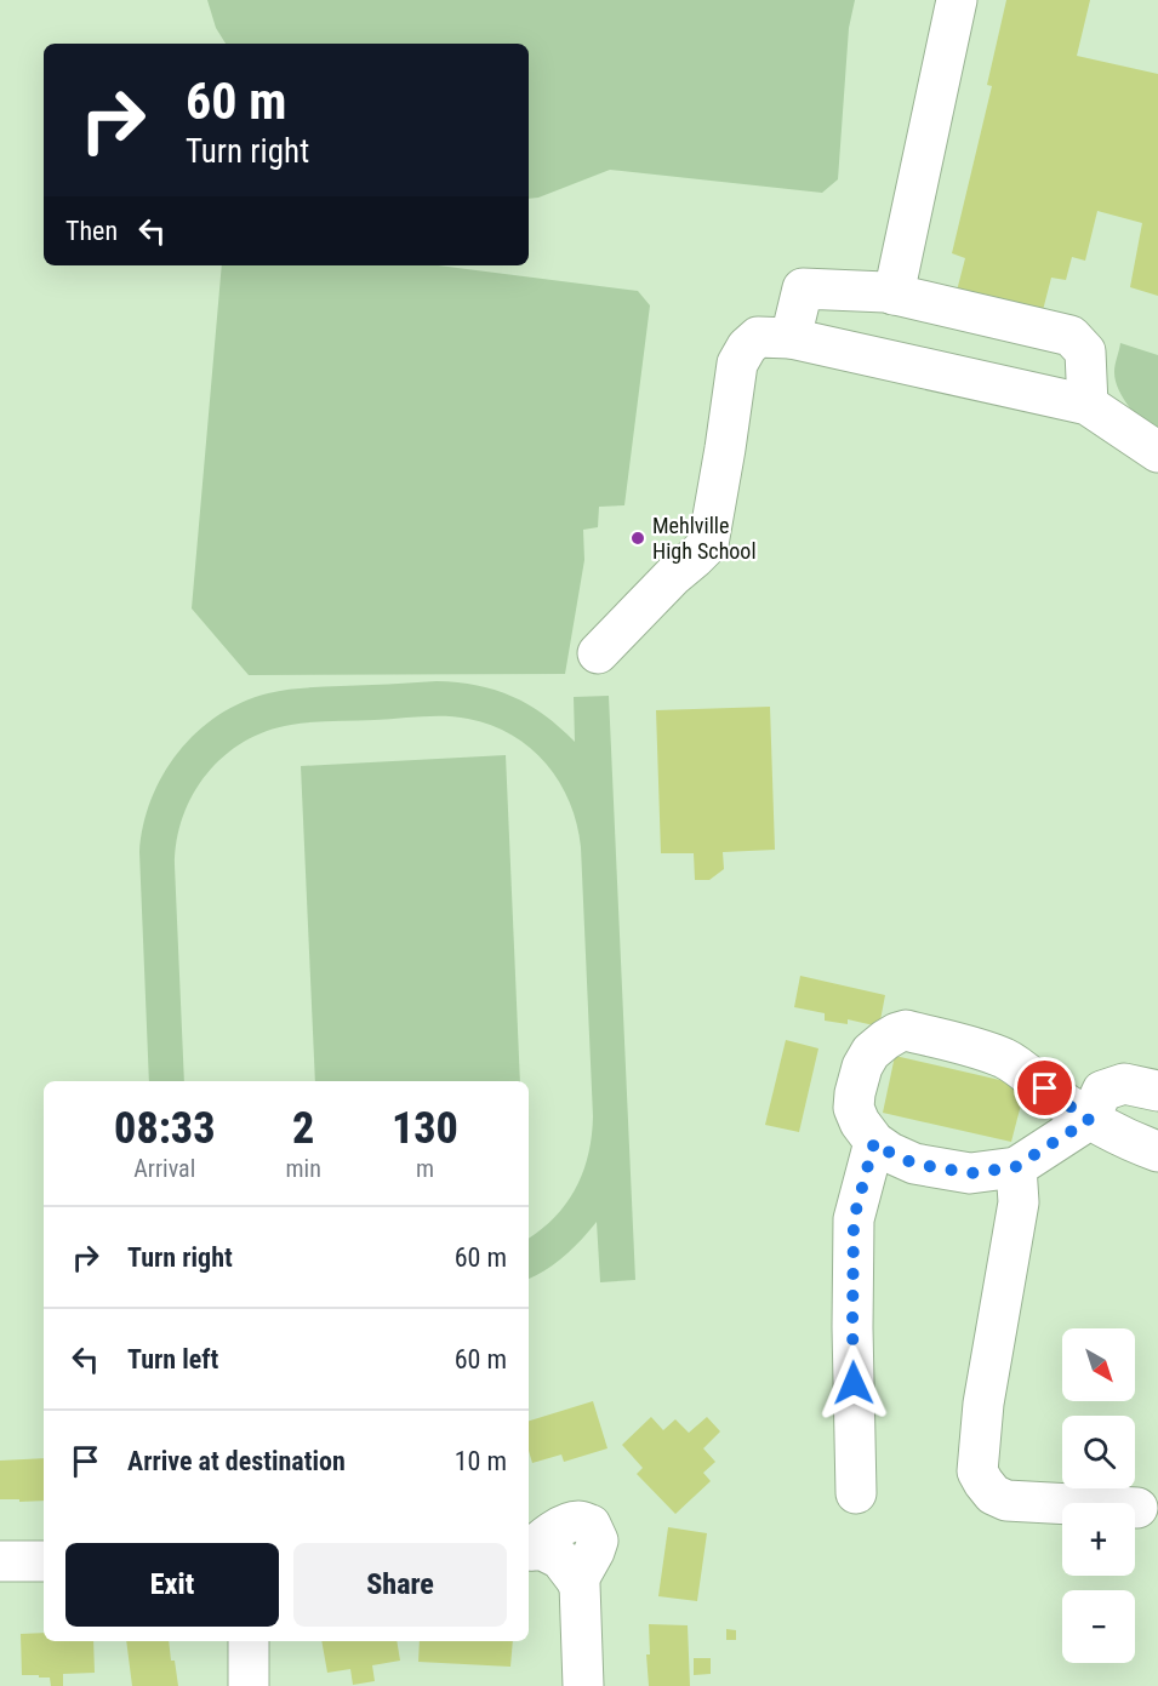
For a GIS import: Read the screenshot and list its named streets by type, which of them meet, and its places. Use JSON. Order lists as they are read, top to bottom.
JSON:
{
  "places": ["Mehlville High School"],
  "north": "bottom right",
  "page": {
    "turn": ["60 m", "Turn right"],
    "then": "Then",
    "eta": [
      "08:33",
      "Arrival",
      "2",
      "min",
      "130",
      "m"
    ],
    "list": [
      {
        "name": "Turn right",
        "value": "60 m"
      },
      {
        "name": "Turn left",
        "value": "60 m"
      },
      {
        "name": "Arrive at destination",
        "value": "10 m"
      }
    ],
    "map_buttons": ["+", "−"],
    "buttons": ["Exit", "Share"]
  }
}
